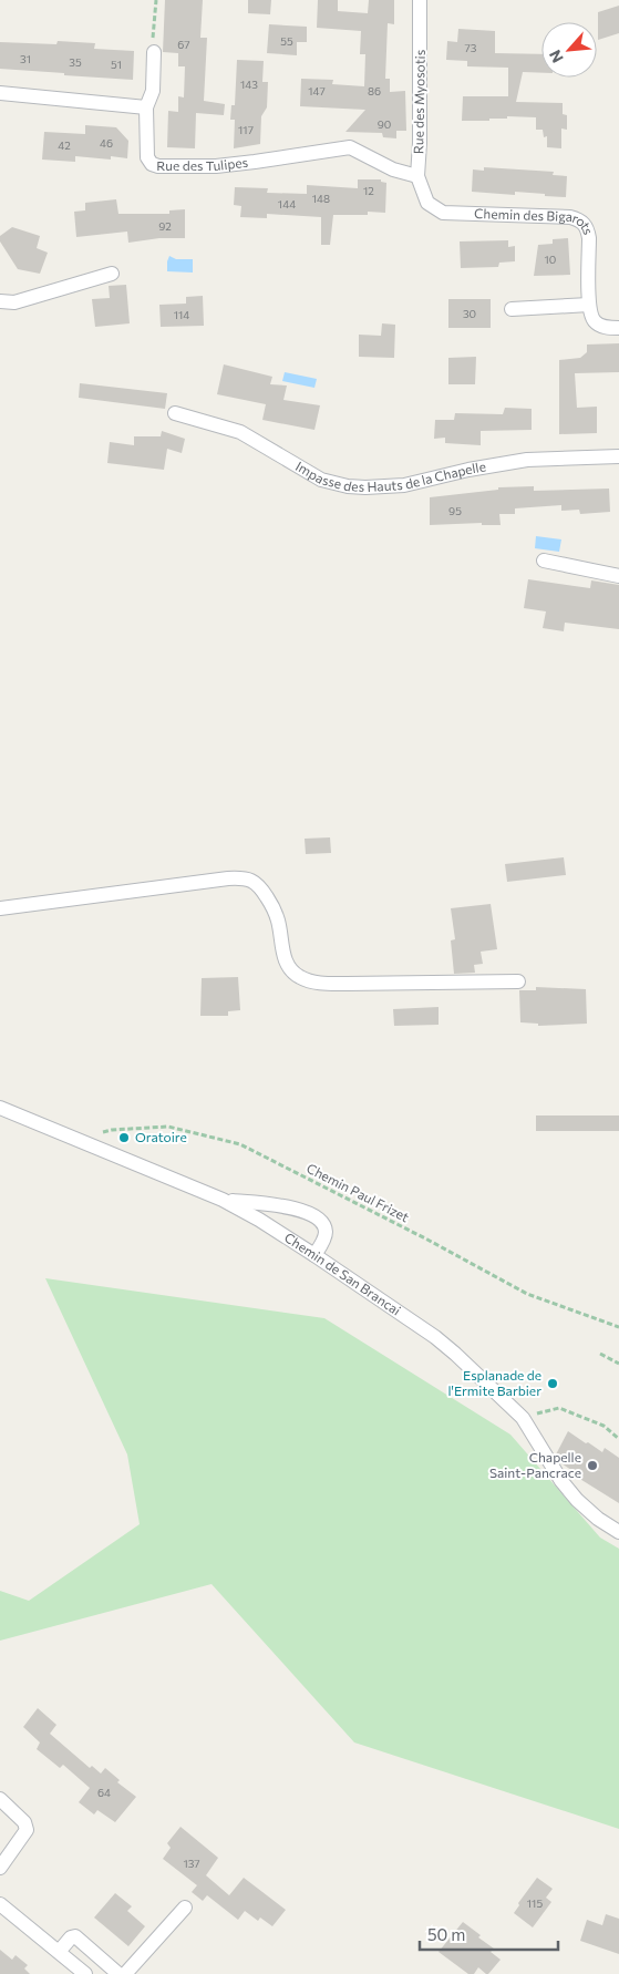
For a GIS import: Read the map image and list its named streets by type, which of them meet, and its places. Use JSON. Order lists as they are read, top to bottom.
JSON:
{
  "streets": {
    "street": [
      "Rue des Myosotis",
      "Rue des Tulipes",
      "Chemin des Bigarots",
      "Impasse des Hauts de la Chapelle",
      "Chemin de San Brancai"
    ],
    "path": ["Chemin Paul Frizet"]
  },
  "crossings": [
    ["Rue des Myosotis", "Rue des Tulipes"],
    ["Rue des Myosotis", "Chemin des Bigarots"],
    ["Chemin Paul Frizet", "Chemin de San Brancai"]
  ],
  "places": ["Oratoire", "Esplanade de l'Ermite Barbier", "Chapelle Saint-Pancrace"],
  "house_numbers": [
    "55",
    "67",
    "73",
    "31",
    "35",
    "51",
    "143",
    "147",
    "86",
    "90",
    "117",
    "46",
    "42",
    "12",
    "148",
    "144",
    "92",
    "10",
    "30",
    "114",
    "95",
    "64",
    "137",
    "115"
  ],
  "scale_bar": "50 m",
  "north": "bottom left"
}
